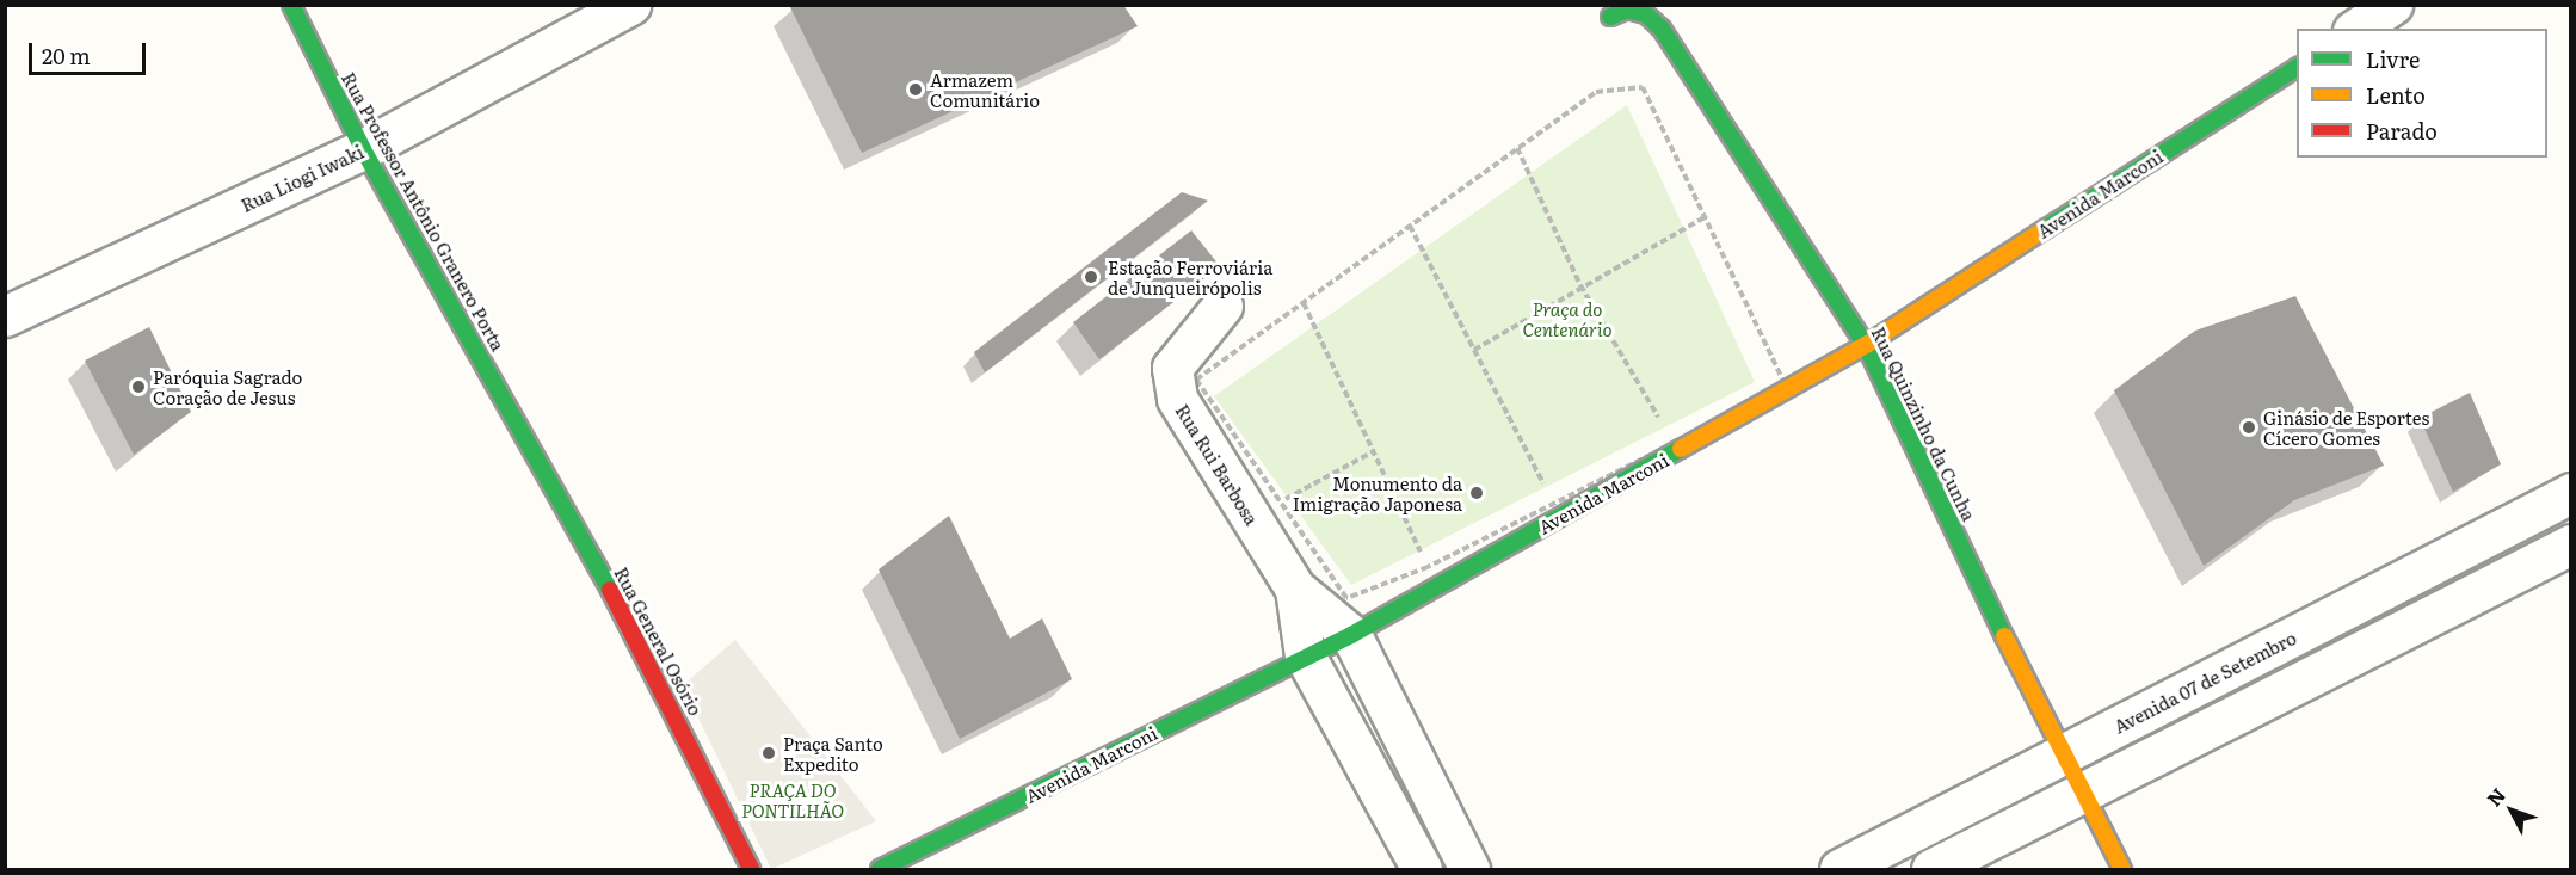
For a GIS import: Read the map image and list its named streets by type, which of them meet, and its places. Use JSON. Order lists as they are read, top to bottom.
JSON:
{
  "streets": {
    "street": [
      "Rua Liogi Iwaki",
      "Avenida Marconi",
      "Rua Professor Antônio Granero Porta",
      "Rua Quinzinho da Cunha",
      "Rua Rui Barbosa",
      "Rua General Osório",
      "Avenida 07 de Setembro"
    ]
  },
  "crossings": [
    ["Rua Liogi Iwaki", "Rua Professor Antônio Granero Porta"],
    ["Avenida Marconi", "Rua Quinzinho da Cunha"],
    ["Avenida Marconi", "Rua Rui Barbosa"],
    ["Rua Professor Antônio Granero Porta", "Rua General Osório"],
    ["Rua Quinzinho da Cunha", "Avenida 07 de Setembro"]
  ],
  "parks": ["Praça do Centenário", "PRAÇA DO PONTILHÃO"],
  "places": [
    "Armazem Comunitário",
    "Estação Ferroviária de Junqueirópolis",
    "Paróquia Sagrado Coração de Jesus",
    "Ginásio de Esportes Cícero Gomes",
    "Monumento da Imigração Japonesa",
    "Praça Santo Expedito"
  ],
  "legend": ["Livre", "Lento", "Parado"],
  "scale_bar": "20 m",
  "north": "top left"
}
